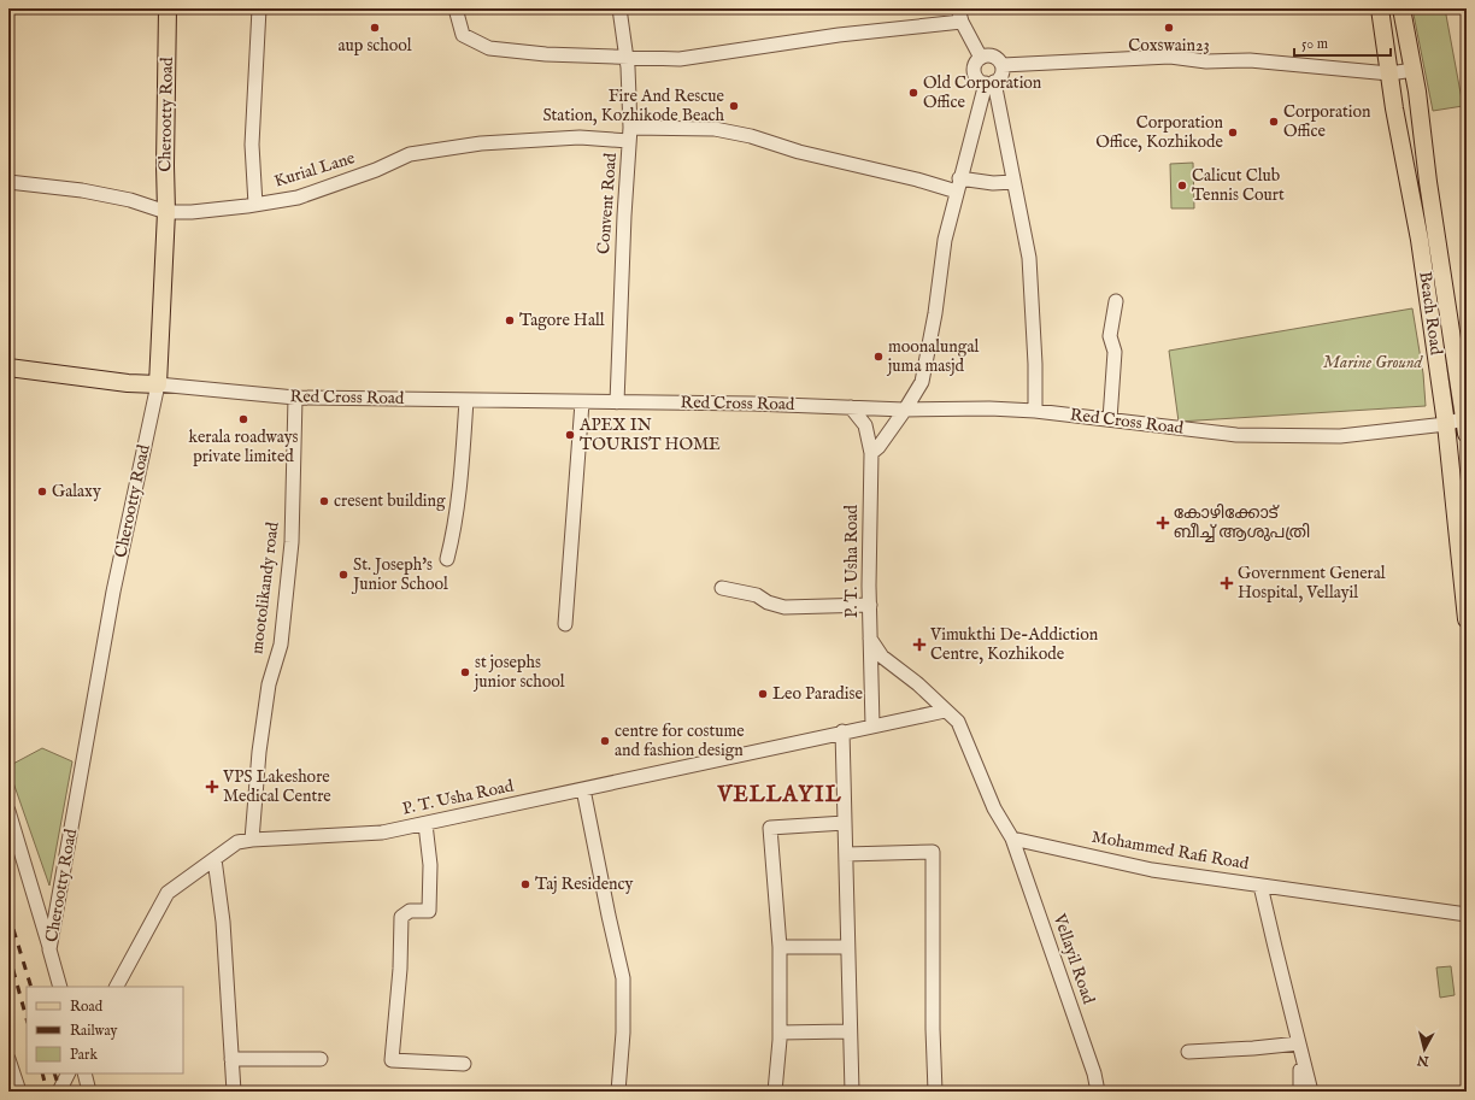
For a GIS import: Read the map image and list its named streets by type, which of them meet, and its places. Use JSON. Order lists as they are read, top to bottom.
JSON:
{
  "streets": {
    "main road": ["Cherootty Road", "Beach Road", "Red Cross Road"],
    "street": [
      "Kurial Lane",
      "Convent Road",
      "P. T. Usha Road",
      "mootolikandy road",
      "Mohammed Rafi Road",
      "Vellayil Road"
    ]
  },
  "crossings": [
    ["Cherootty Road", "Kurial Lane"],
    ["Cherootty Road", "Red Cross Road"],
    ["Kurial Lane", "Convent Road"],
    ["Convent Road", "Red Cross Road"],
    ["Beach Road", "Red Cross Road"],
    ["Red Cross Road", "P. T. Usha Road"],
    ["Red Cross Road", "mootolikandy road"],
    ["P. T. Usha Road", "mootolikandy road"],
    ["Mohammed Rafi Road", "Vellayil Road"]
  ],
  "districts": ["VELLAYIL"],
  "parks": ["Marine Ground"],
  "places": {
    "other": [
      "aup school",
      "Coxswain23",
      "Old Corporation Office",
      "Fire And Rescue Station, Kozhikode Beach",
      "Corporation Office",
      "Corporation Office, Kozhikode",
      "Calicut Club Tennis Court",
      "Tagore Hall",
      "moonalungal juma masjd",
      "kerala roadways private limited",
      "APEX IN TOURIST HOME",
      "Galaxy",
      "cresent building",
      "St. Joseph's Junior School",
      "st josephs junior school",
      "Leo Paradise",
      "centre for costume and fashion design",
      "Taj Residency"
    ],
    "health": [
      "കോഴിക്കോട് ബീച്ച് ആശുപത്രി",
      "Government General Hospital, Vellayil",
      "Vimukthi De-Addiction Centre, Kozhikode",
      "VPS Lakeshore Medical Centre"
    ]
  },
  "legend": ["Road", "Railway", "Park"],
  "scale_bar": "50 m",
  "north": "bottom"
}
